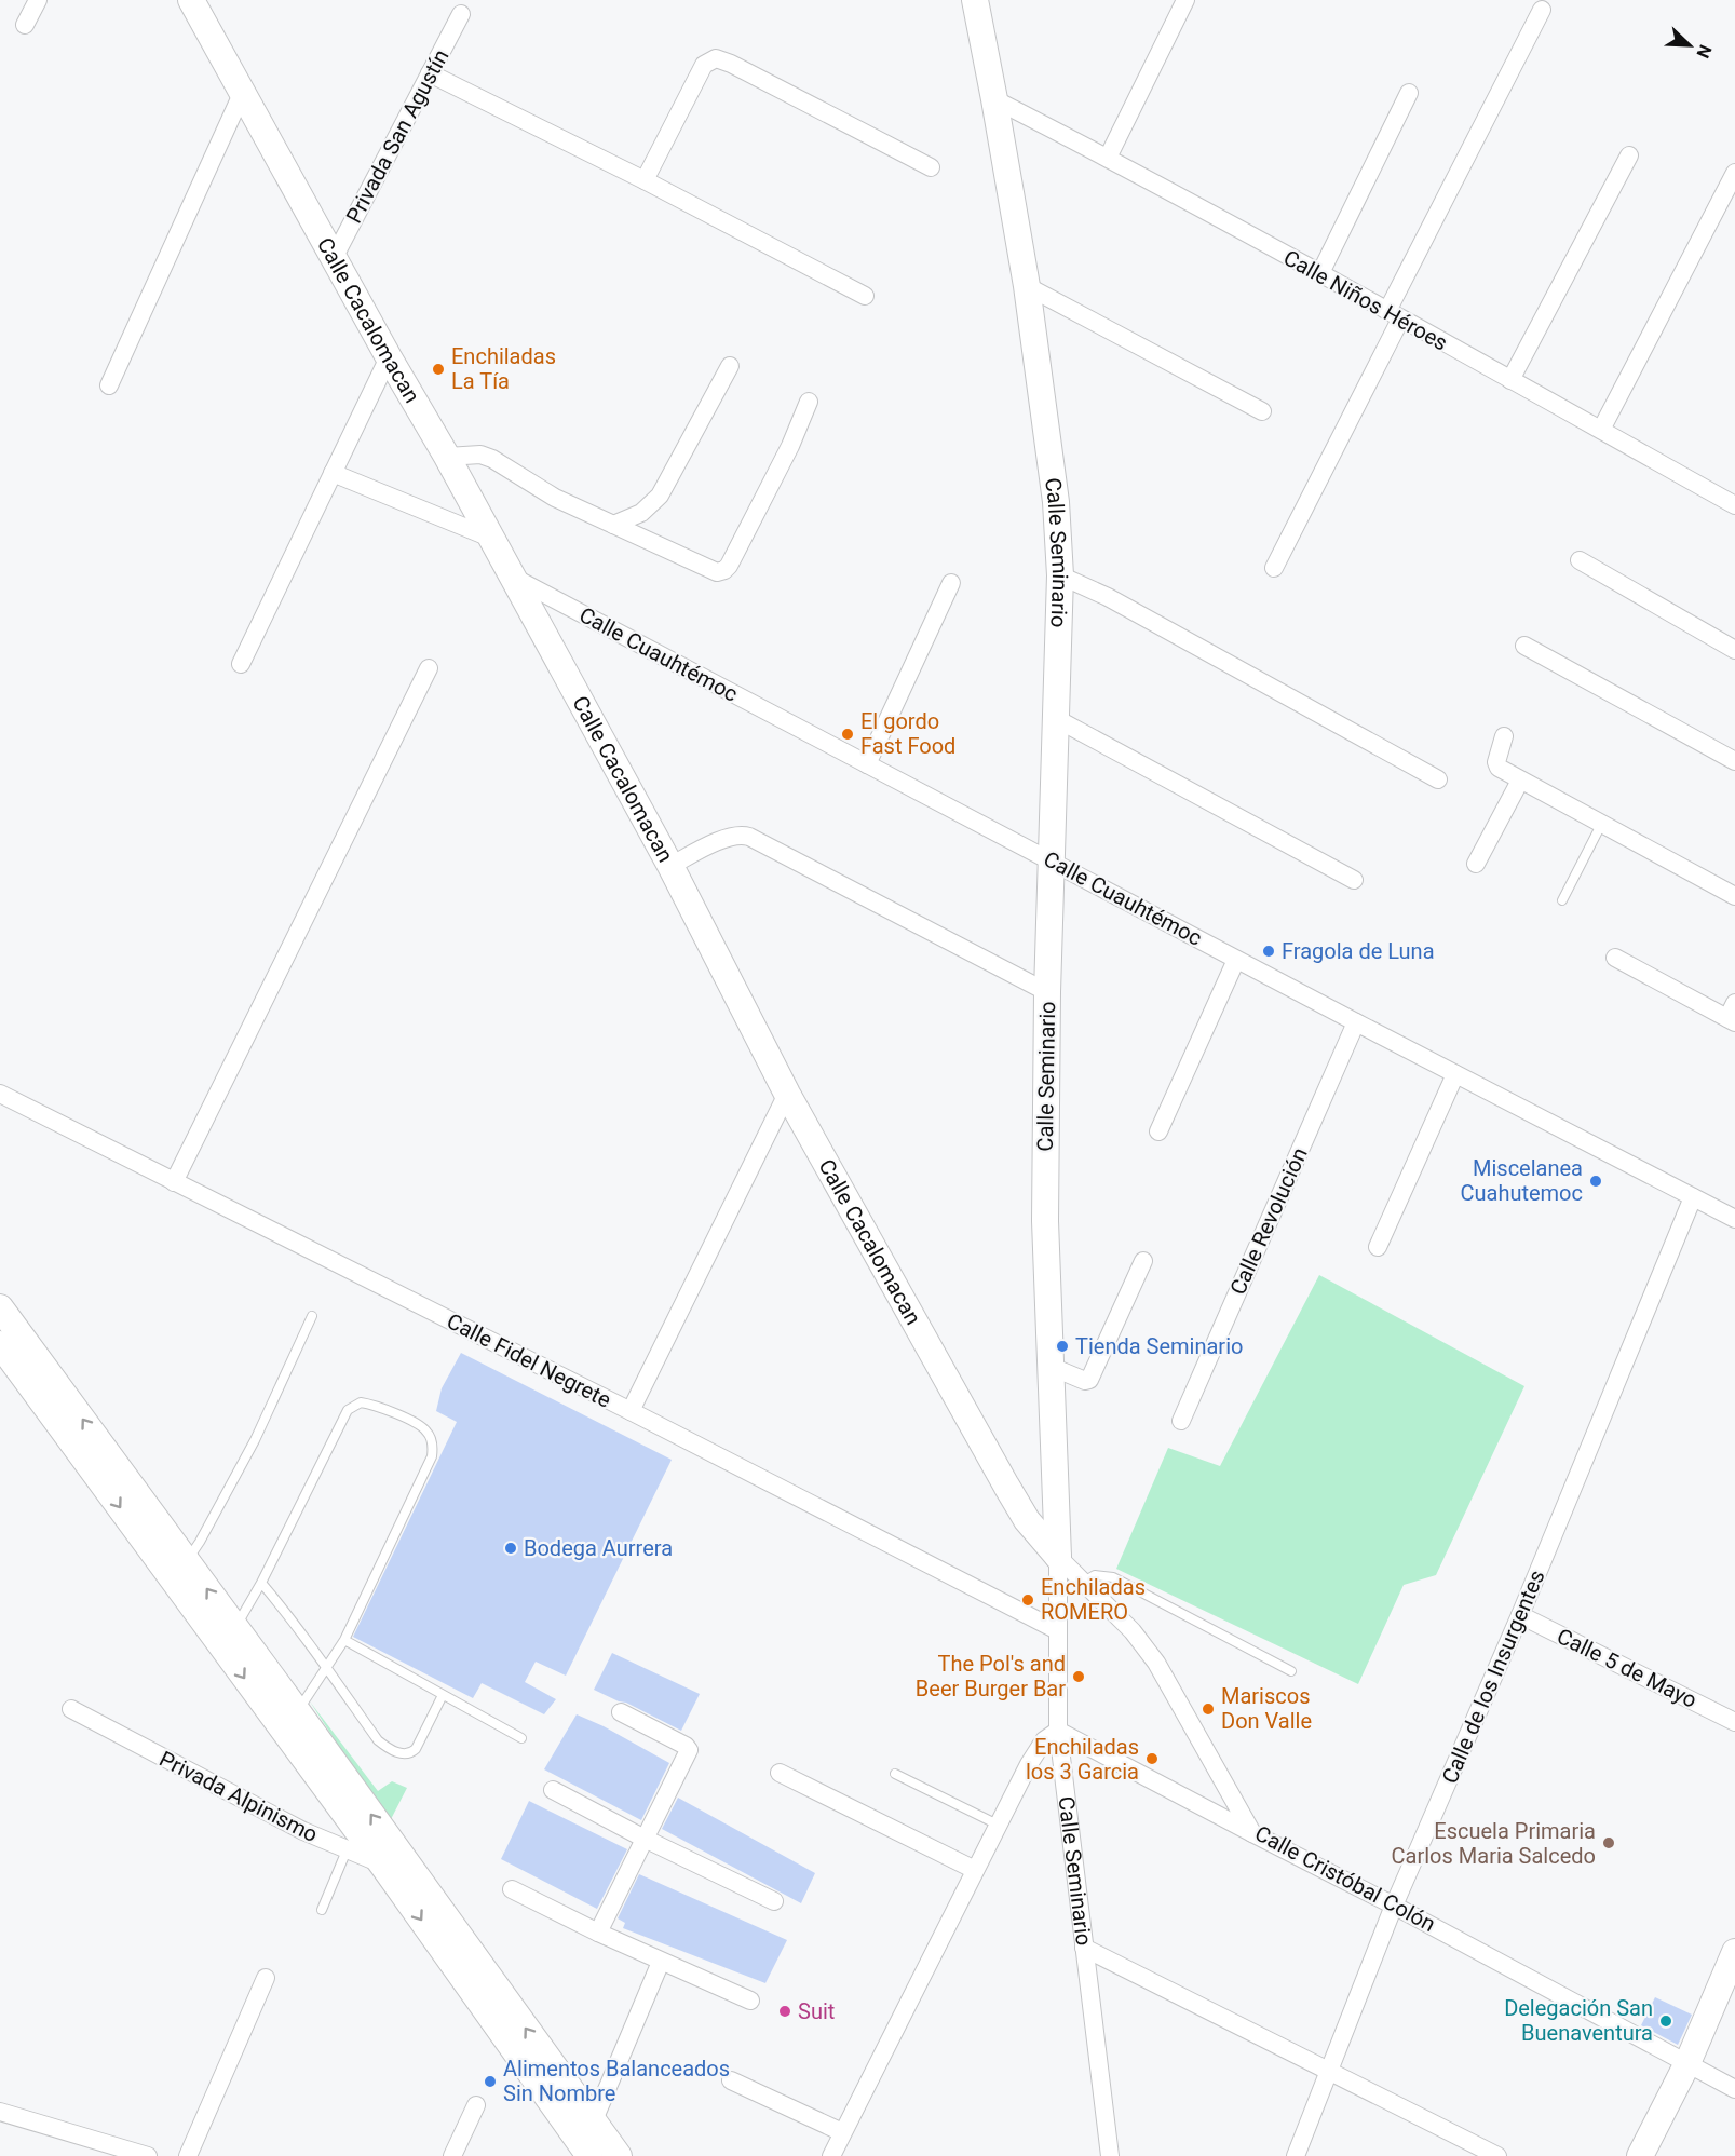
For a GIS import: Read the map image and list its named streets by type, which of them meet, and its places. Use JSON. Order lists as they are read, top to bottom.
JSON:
{
  "streets": {
    "street": [
      "Privada San Agustín",
      "Calle Niños Héroes",
      "Calle Cacalomacan",
      "Calle Seminario",
      "Calle Cuauhtémoc",
      "Calle Revolución",
      "Calle Fidel Negrete",
      "Calle 5 de Mayo",
      "Calle de los Insurgentes",
      "Privada Alpinismo",
      "Calle Cristóbal Colón"
    ]
  },
  "crossings": [
    ["Privada San Agustín", "Calle Cacalomacan"],
    ["Calle Niños Héroes", "Calle Seminario"],
    ["Calle Cacalomacan", "Calle Seminario"],
    ["Calle Cacalomacan", "Calle Cuauhtémoc"],
    ["Calle Cacalomacan", "Calle Cristóbal Colón"],
    ["Calle Seminario", "Calle Cuauhtémoc"],
    ["Calle Seminario", "Calle Fidel Negrete"],
    ["Calle Seminario", "Calle Cristóbal Colón"],
    ["Calle Cuauhtémoc", "Calle Revolución"],
    ["Calle Cuauhtémoc", "Calle de los Insurgentes"],
    ["Calle 5 de Mayo", "Calle de los Insurgentes"],
    ["Calle de los Insurgentes", "Calle Cristóbal Colón"]
  ],
  "places": [
    "Enchiladas La Tía",
    "El gordo Fast Food",
    "Fragola de Luna",
    "Miscelanea Cuahutemoc",
    "Tienda Seminario",
    "Bodega Aurrera",
    "Enchiladas ROMERO",
    "The Pol's and Beer Burger Bar",
    "Mariscos Don Valle",
    "Enchiladas los 3 Garcia",
    "Escuela Primaria Carlos Maria Salcedo",
    "Suit",
    "Delegación San Buenaventura",
    "Alimentos Balanceados Sin Nombre"
  ],
  "north": "bottom right"
}
